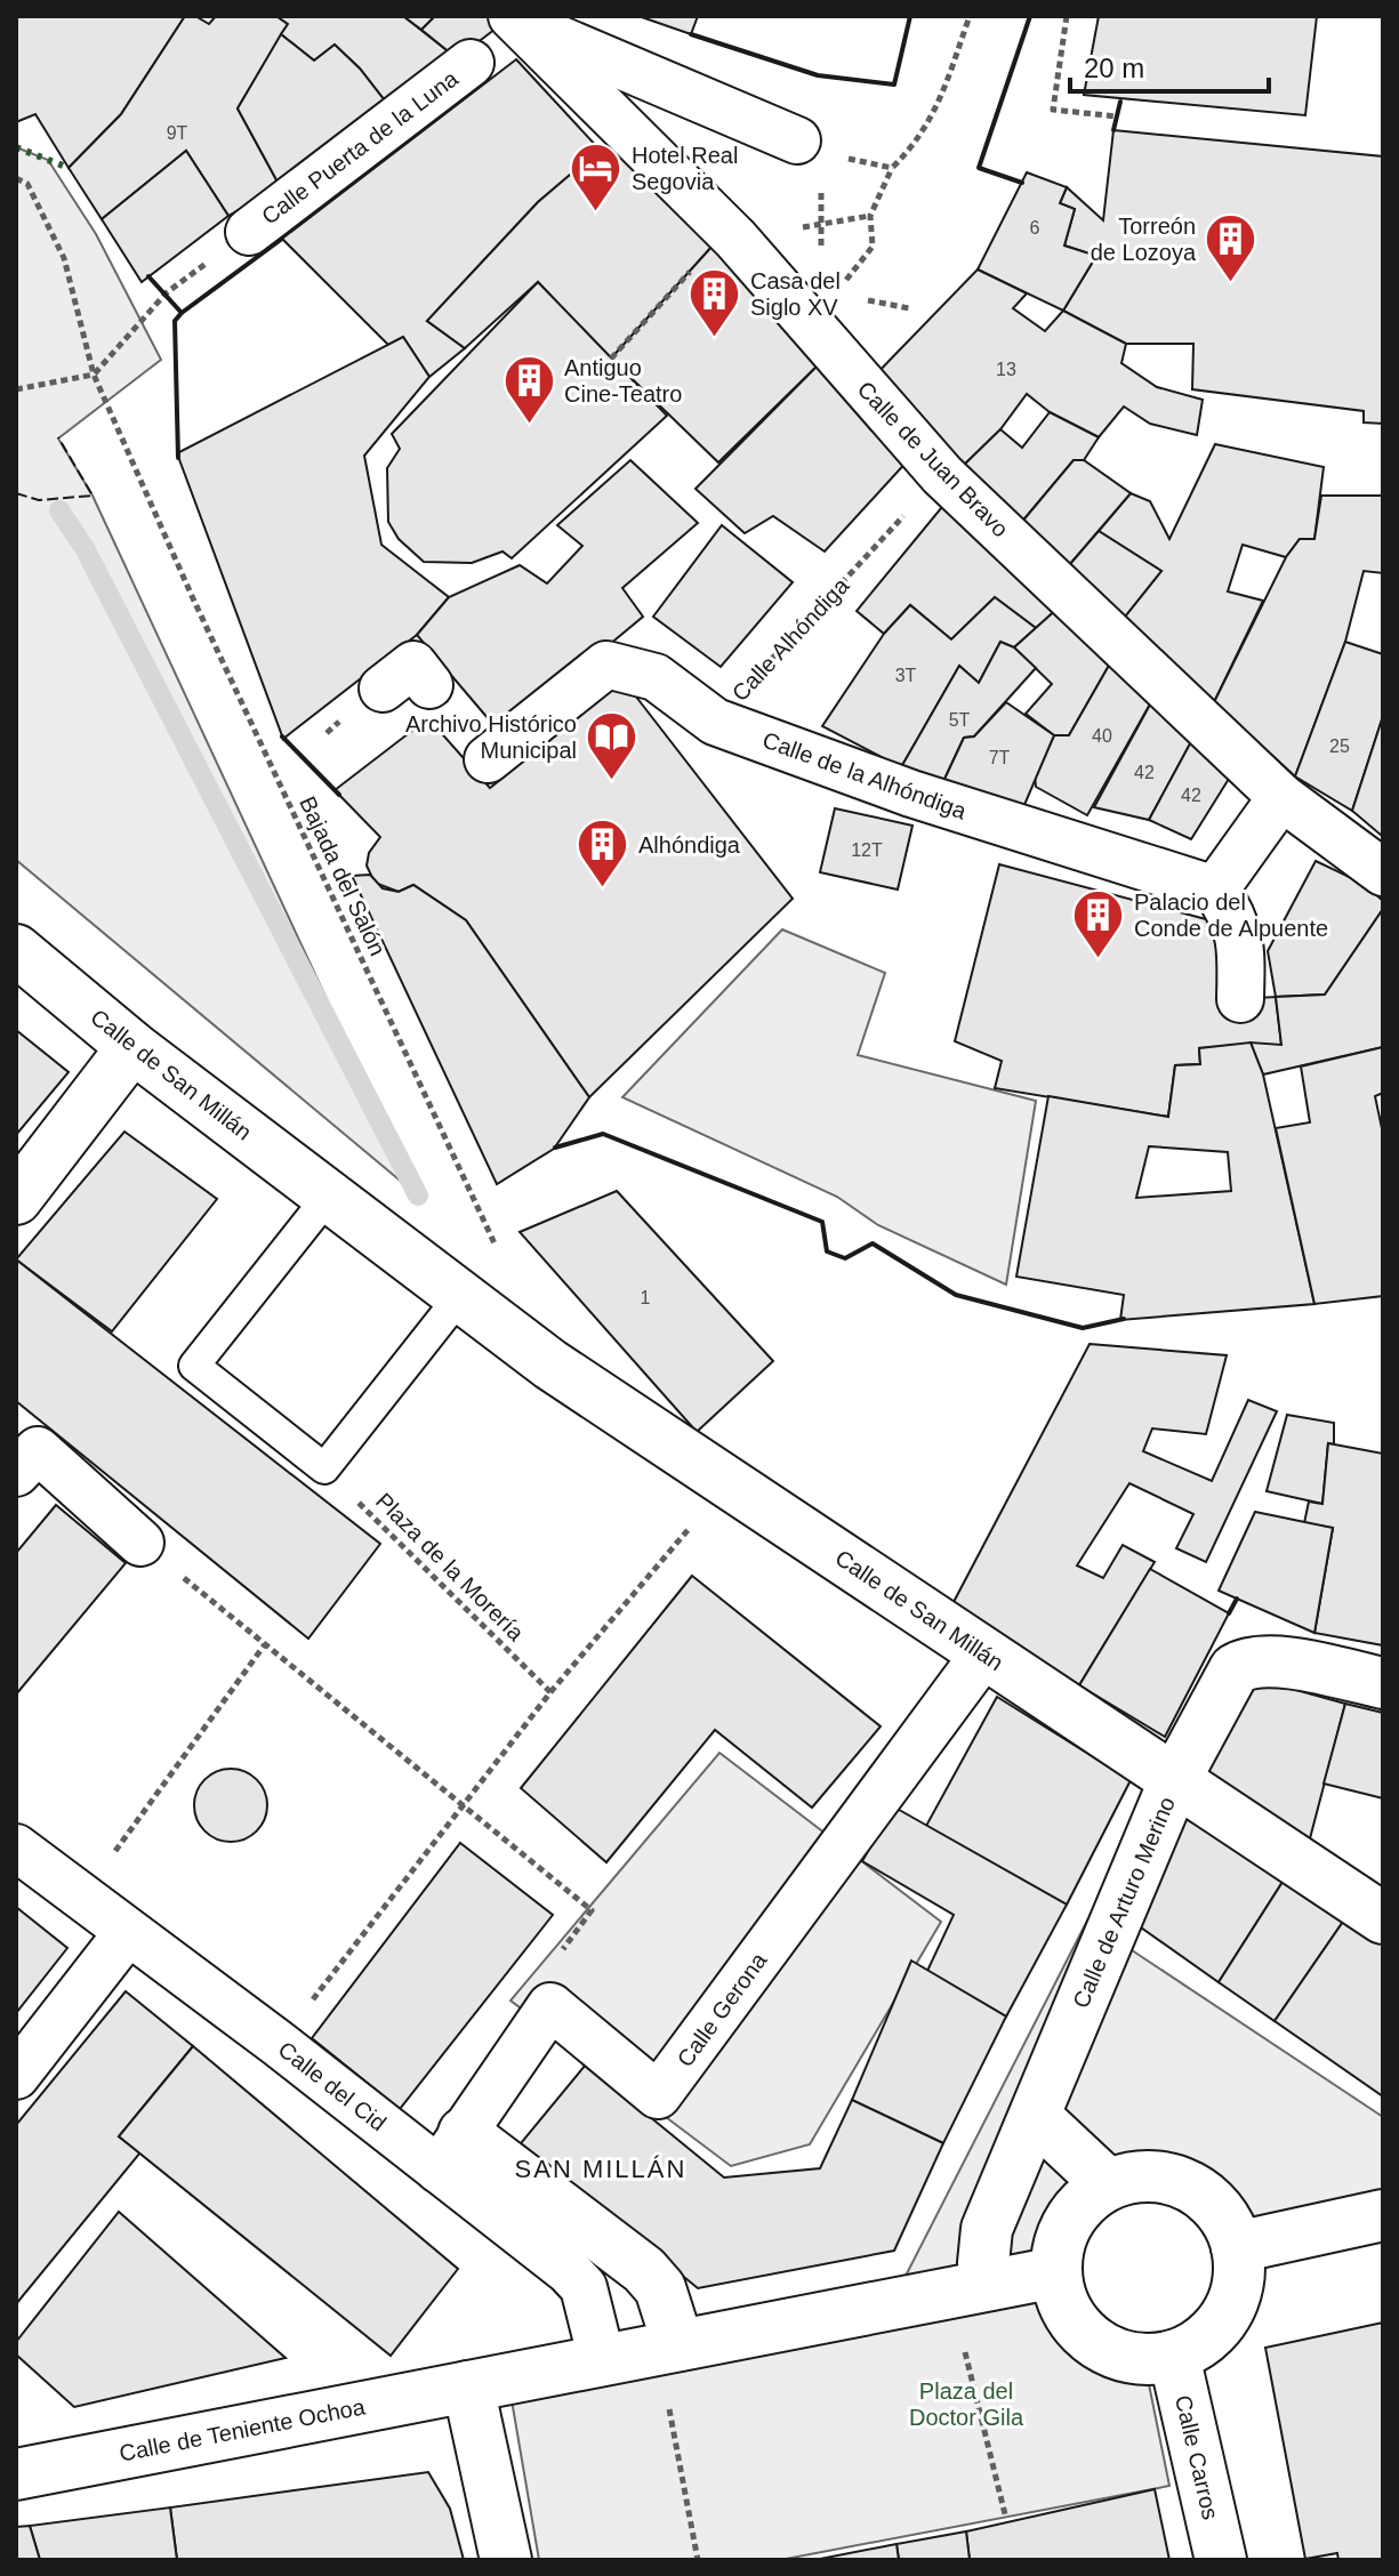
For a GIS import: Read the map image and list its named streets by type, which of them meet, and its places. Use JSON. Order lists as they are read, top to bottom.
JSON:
{
  "streets": {
    "street": [
      "Calle Puerta de la Luna",
      "Calle de Juan Bravo",
      "Calle Alhóndiga",
      "Calle de la Alhóndiga",
      "Calle de San Millán",
      "Calle de Arturo Merino",
      "Calle Gerona",
      "Calle del Cid",
      "Calle de Teniente Ochoa",
      "Calle Carros"
    ],
    "path": ["Bajada del Salón", "Plaza de la Morería"]
  },
  "crossings": [
    ["Calle de Juan Bravo", "Calle Alhóndiga"],
    ["Calle Alhóndiga", "Calle de la Alhóndiga"],
    ["Calle de San Millán", "Calle de Arturo Merino"],
    ["Calle de San Millán", "Calle Gerona"]
  ],
  "districts": ["SAN MILLÁN"],
  "parks": ["Plaza del Doctor Gila"],
  "places": {
    "hotel": ["Hotel Real Segovia"],
    "building": [
      "Torreón de Lozoya",
      "Casa del Siglo XV",
      "Antiguo Cine-Teatro",
      "Alhóndiga",
      "Palacio del Conde de Alpuente"
    ],
    "library": ["Archivo Histórico Municipal"]
  },
  "house_numbers": [
    "9T",
    "6",
    "13",
    "3T",
    "5T",
    "40",
    "25",
    "7T",
    "42",
    "42",
    "12T",
    "1"
  ],
  "scale_bar": "20 m"
}
